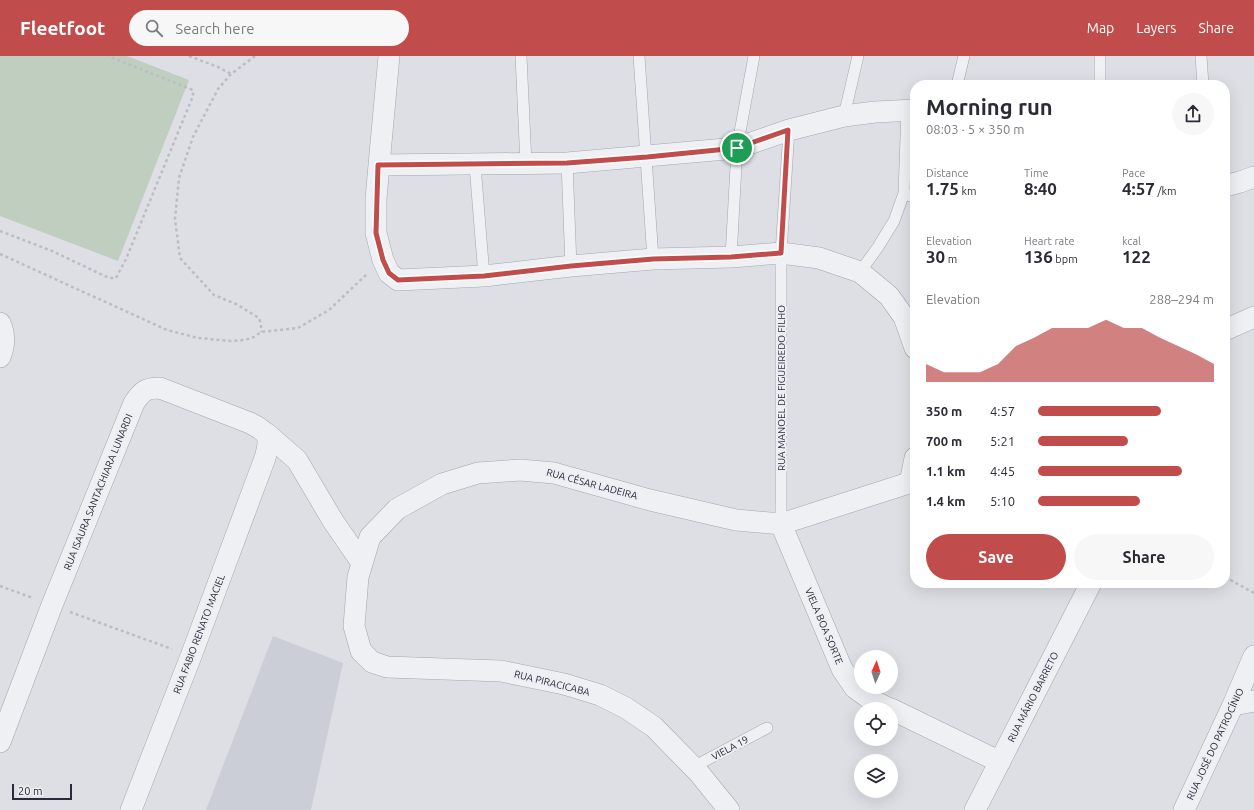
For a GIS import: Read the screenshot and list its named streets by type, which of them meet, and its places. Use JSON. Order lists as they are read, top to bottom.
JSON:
{
  "streets": {
    "street": [
      "RUA CÉSAR LADEIRA",
      "RUA ISAURA SANTACHIARA LUNARDI",
      "VIELA BOA SORTE",
      "RUA FABIO RENATO MACIEL",
      "RUA PIRACICABA",
      "RUA MÁRIO BARRETO",
      "RUA JOSÉ DO PATROCÍNIO"
    ],
    "lane": ["RUA MANOEL DE FIGUEIREDO FILHO", "VIELA 19"]
  },
  "crossings": [
    ["RUA MANOEL DE FIGUEIREDO FILHO", "RUA CÉSAR LADEIRA"],
    ["RUA MANOEL DE FIGUEIREDO FILHO", "VIELA BOA SORTE"],
    ["RUA CÉSAR LADEIRA", "RUA ISAURA SANTACHIARA LUNARDI"],
    ["RUA CÉSAR LADEIRA", "VIELA BOA SORTE"],
    ["RUA CÉSAR LADEIRA", "RUA PIRACICABA"],
    ["RUA ISAURA SANTACHIARA LUNARDI", "RUA FABIO RENATO MACIEL"],
    ["VIELA BOA SORTE", "RUA MÁRIO BARRETO"],
    ["RUA PIRACICABA", "VIELA 19"]
  ],
  "scale_bar": "20 m",
  "north": "top",
  "page": {
    "header": "Fleetfoot",
    "search": "Search here",
    "nav": ["Map", "Layers", "Share"],
    "heading": ["Morning run", "08:03 · 5 × 350 m"],
    "stats": [
      ["Distance", "1.75 km"],
      ["Time", "8:40"],
      ["Pace", "4:57 /km"],
      ["Elevation", "30 m"],
      ["Heart rate", "136 bpm"],
      ["kcal", "122"]
    ],
    "chart": ["Elevation", "288–294 m"],
    "list": [
      {
        "name": "350 m",
        "note": "4:57"
      },
      {
        "name": "700 m",
        "note": "5:21"
      },
      {
        "name": "1.1 km",
        "note": "4:45"
      },
      {
        "name": "1.4 km",
        "note": "5:10"
      }
    ],
    "buttons": ["Save", "Share"],
    "scale": "20 m"
  }
}
